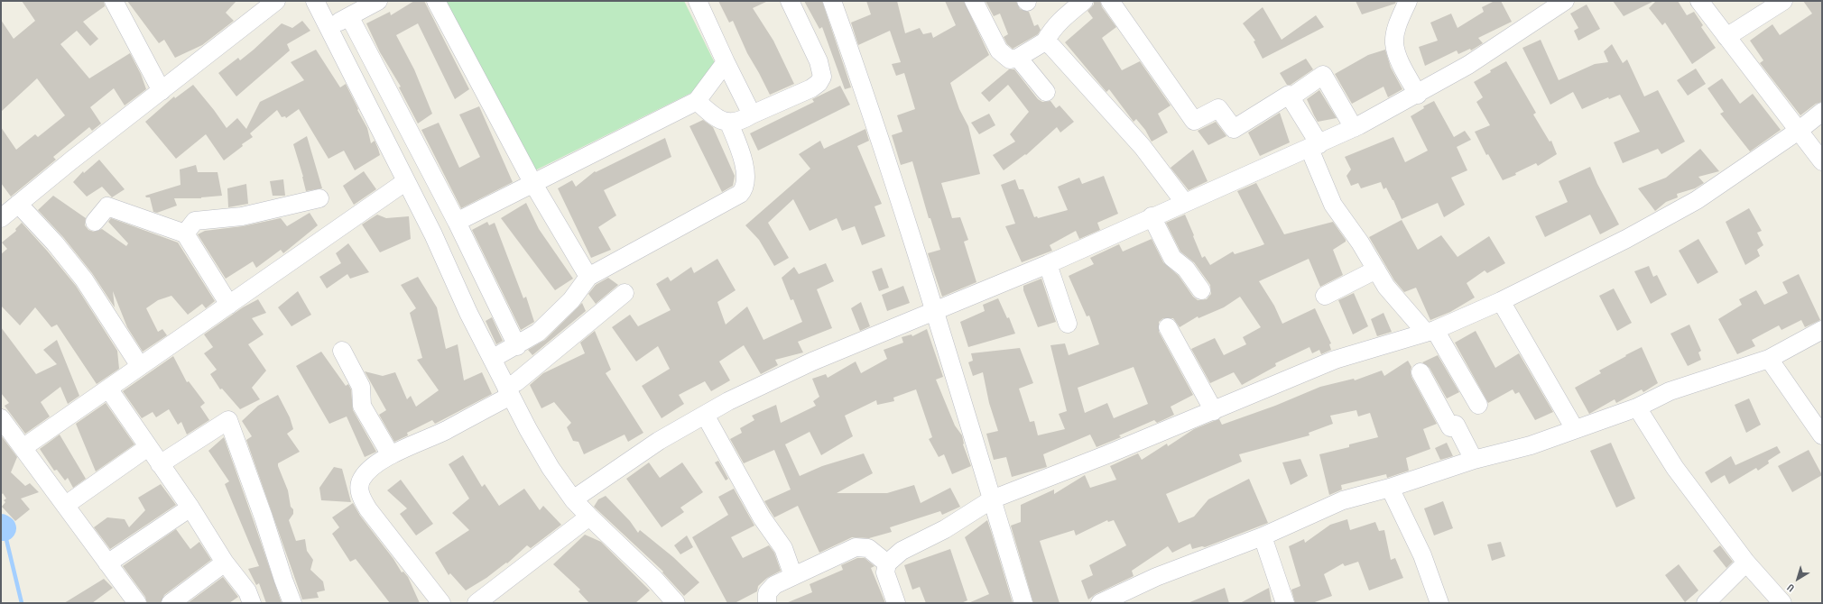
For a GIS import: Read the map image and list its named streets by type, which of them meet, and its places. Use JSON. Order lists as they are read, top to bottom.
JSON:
{
  "north": "bottom left"
}
